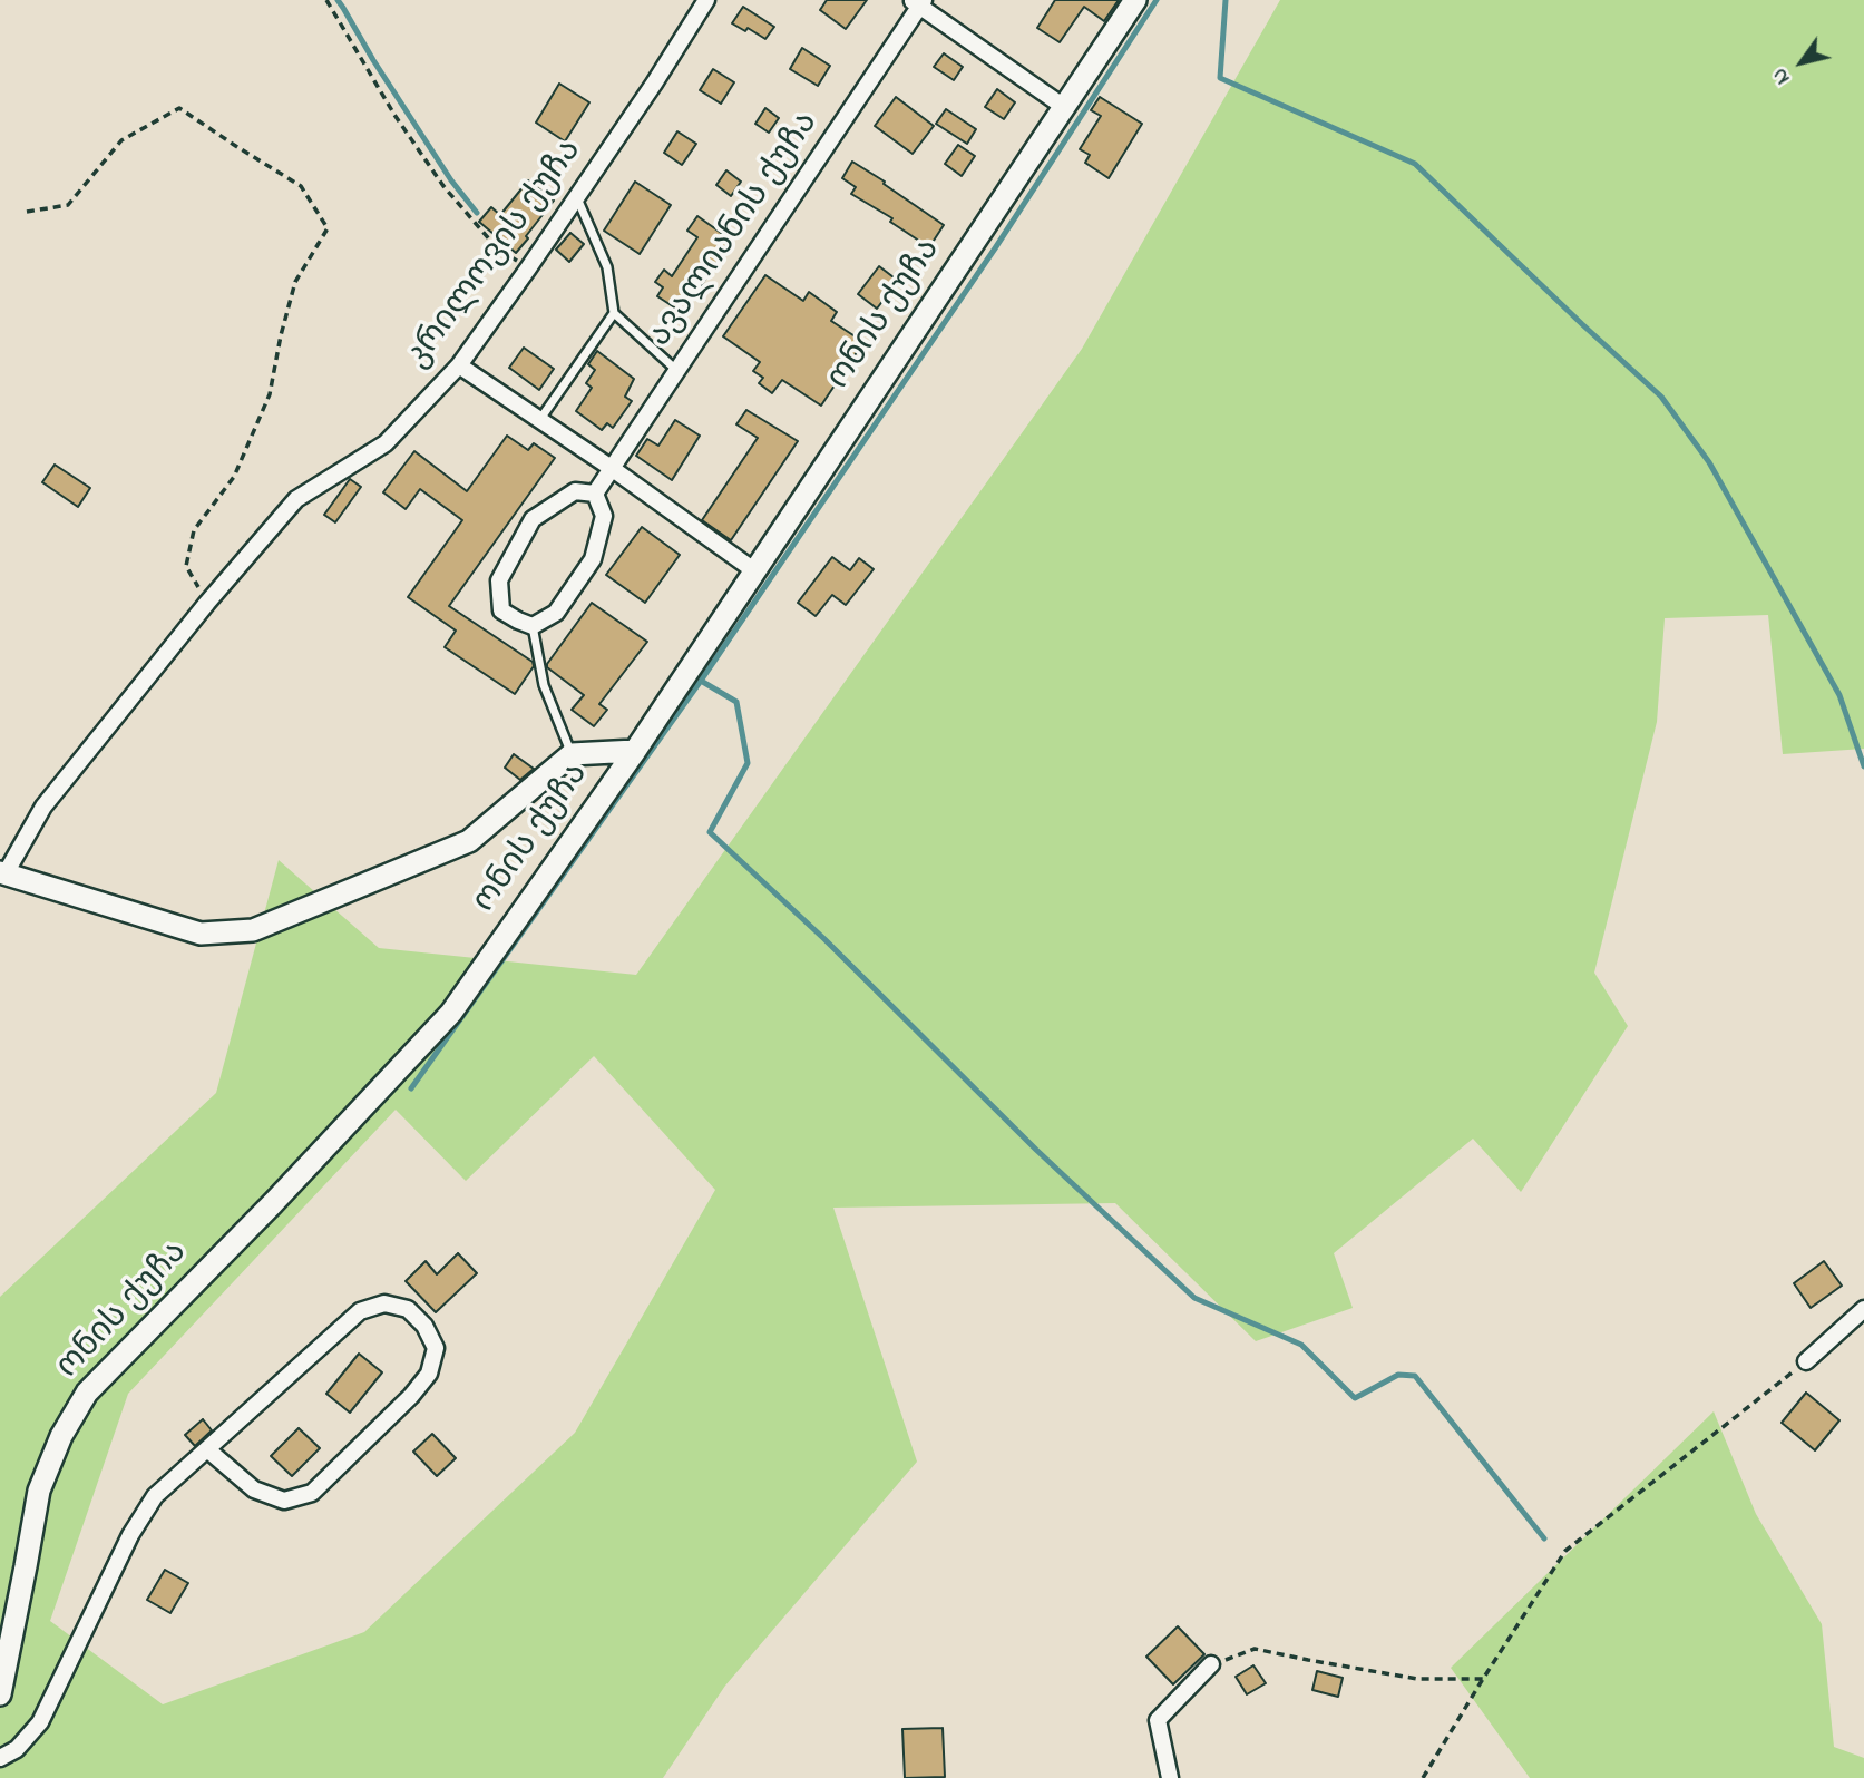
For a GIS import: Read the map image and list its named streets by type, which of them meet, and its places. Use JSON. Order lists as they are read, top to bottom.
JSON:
{
  "streets": {
    "main road": ["ონის ქუჩა"],
    "street": ["ავალიანის ქუჩა", "კრილოვის ქუჩა"]
  },
  "north": "bottom left"
}
